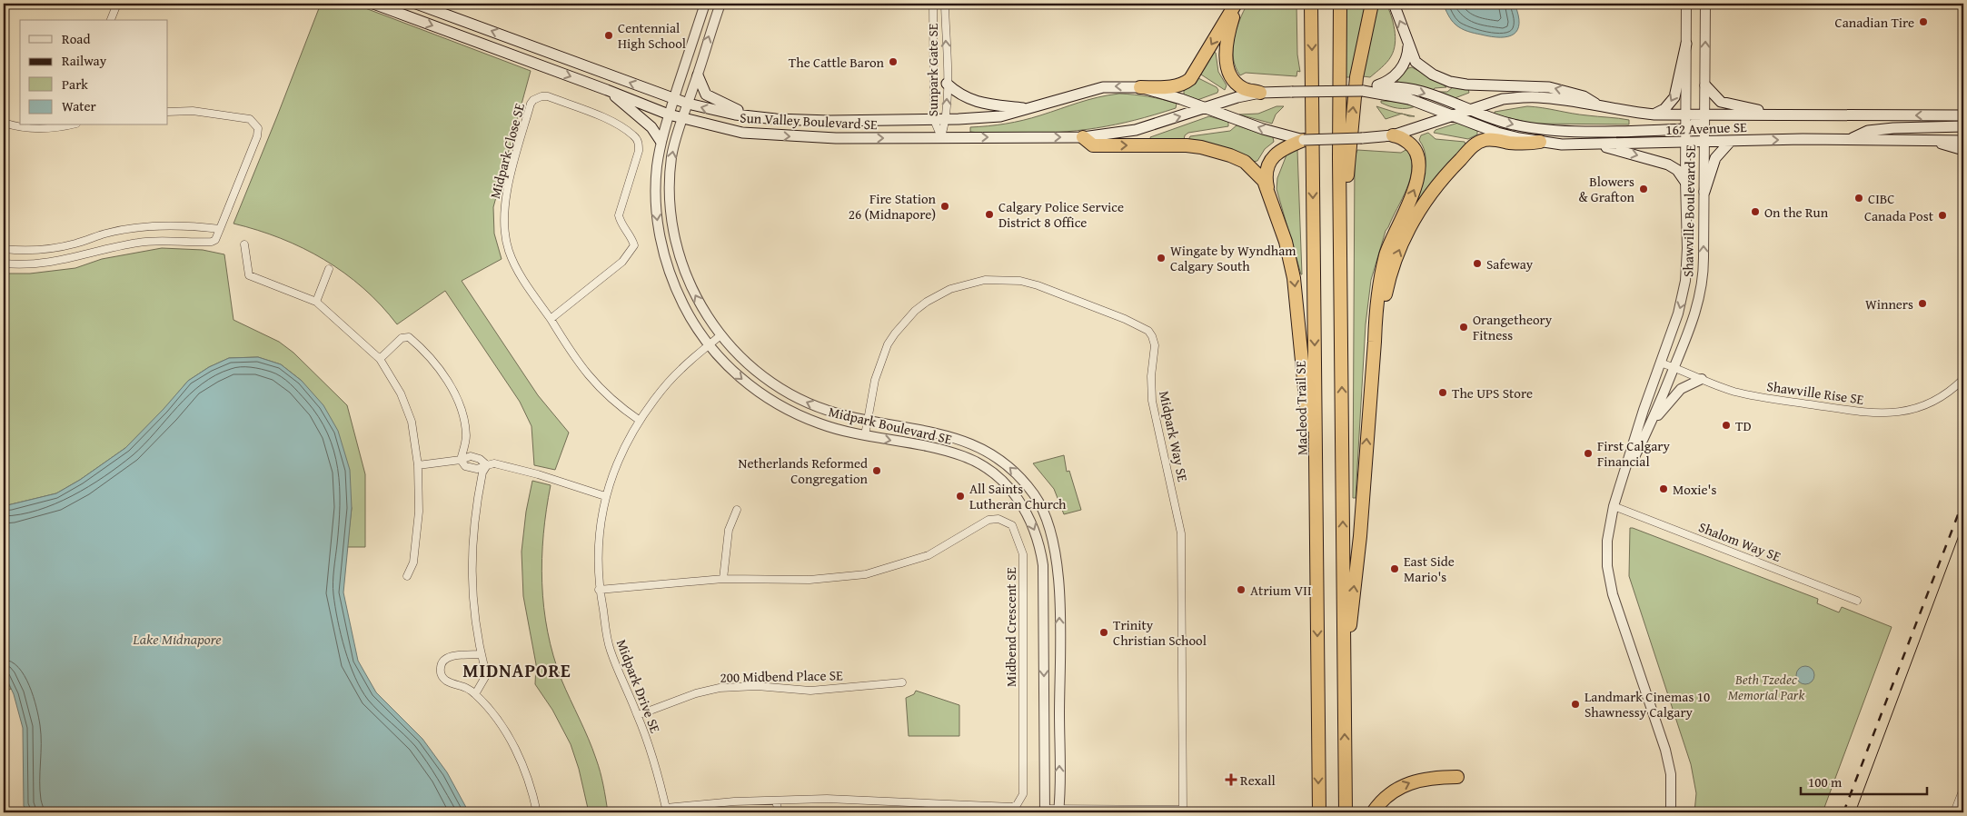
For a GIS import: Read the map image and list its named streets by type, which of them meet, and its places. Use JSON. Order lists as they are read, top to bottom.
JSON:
{
  "streets": {
    "highway": ["Macleod Trail SE"],
    "main road": ["Sun Valley Boulevard SE", "162 Avenue SE"],
    "street": [
      "Sunpark Gate SE",
      "Midpark Close SE",
      "Shawville Boulevard SE",
      "Shawville Rise SE",
      "Midpark Boulevard SE",
      "Midpark Way SE",
      "Shalom Way SE",
      "Midbend Crescent SE",
      "200 Midbend Place SE",
      "Midpark Drive SE"
    ]
  },
  "crossings": [
    ["Sunpark Gate SE", "Sun Valley Boulevard SE"],
    ["Sun Valley Boulevard SE", "162 Avenue SE"],
    ["Sun Valley Boulevard SE", "Midpark Boulevard SE"],
    ["162 Avenue SE", "Shawville Boulevard SE"],
    ["Midpark Close SE", "Midpark Drive SE"],
    ["Shawville Boulevard SE", "Shawville Rise SE"],
    ["Shawville Boulevard SE", "Shalom Way SE"],
    ["Midpark Boulevard SE", "Midpark Way SE"],
    ["Midpark Boulevard SE", "Midpark Drive SE"],
    ["Midbend Crescent SE", "Midpark Drive SE"],
    ["200 Midbend Place SE", "Midpark Drive SE"]
  ],
  "districts": ["MIDNAPORE"],
  "water": ["Lake Midnapore"],
  "parks": ["Beth Tzedec Memorial Park"],
  "places": {
    "other": [
      "Canadian Tire",
      "Centennial High School",
      "The Cattle Baron",
      "Blowers & Grafton",
      "CIBC",
      "Fire Station 26 (Midnapore)",
      "On the Run",
      "Calgary Police Service District 8 Office",
      "Canada Post",
      "Wingate by Wyndham Calgary South",
      "Safeway",
      "Winners",
      "Orangetheory Fitness",
      "The UPS Store",
      "TD",
      "First Calgary Financial",
      "Netherlands Reformed Congregation",
      "Moxie's",
      "All Saints Lutheran Church",
      "East Side Mario's",
      "Atrium VII",
      "Trinity Christian School",
      "Landmark Cinemas 10 Shawnessy Calgary"
    ],
    "health": ["Rexall"]
  },
  "legend": [
    "Road",
    "Railway",
    "Park",
    "Water"
  ],
  "scale_bar": "100 m"
}
